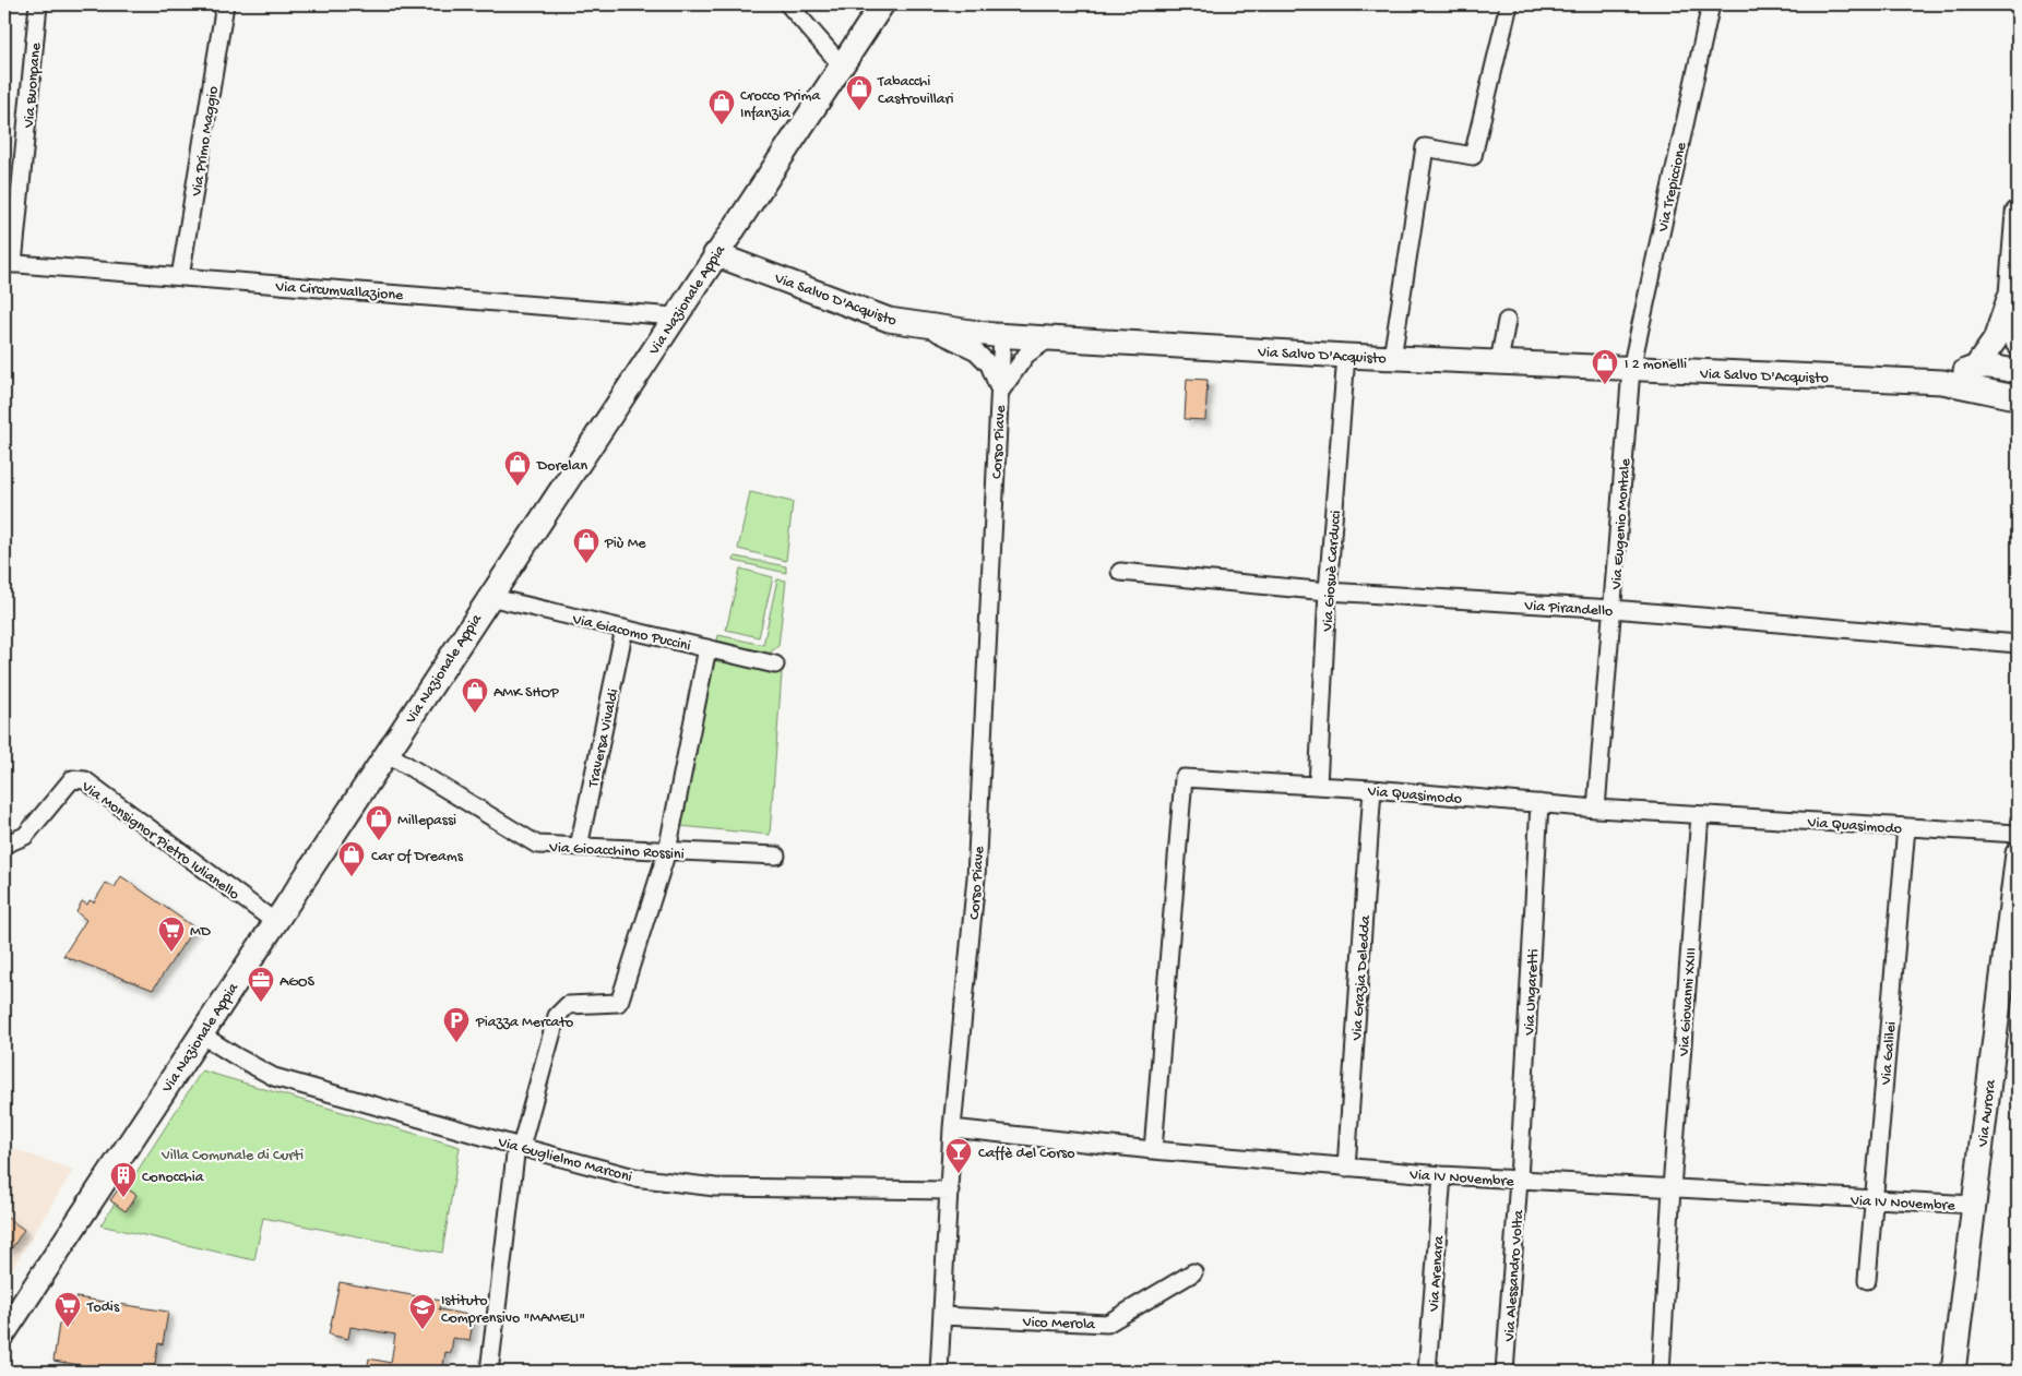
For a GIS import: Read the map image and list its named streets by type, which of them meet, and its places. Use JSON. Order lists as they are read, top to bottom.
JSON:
{
  "streets": {
    "street": [
      "Via Buonpane",
      "Via Primo Maggio",
      "Via Trepiccione",
      "Via Circumvallazione",
      "Via Salvo D'Acquisto",
      "Via Nazionale Appia",
      "Corso Piave",
      "Via Eugenio Montale",
      "Via Giosuè Carducci",
      "Via Pirandello",
      "Via Giacomo Puccini",
      "Traversa Vivaldi",
      "Via Quasimodo",
      "Via Monsignor Pietro Iulianello",
      "Via Gioacchino Rossini",
      "Via Grazia Deledda",
      "Via Ungaretti",
      "Via Giovanni XXIII",
      "Via Galilei",
      "Via Aurora",
      "Via Guglielmo Marconi",
      "Via IV Novembre",
      "Via Arenara",
      "Via Alessandro Volta",
      "Vico Merola"
    ]
  },
  "crossings": [
    ["Via Buonpane", "Via Circumvallazione"],
    ["Via Primo Maggio", "Via Circumvallazione"],
    ["Via Trepiccione", "Via Salvo D'Acquisto"],
    ["Via Trepiccione", "Via Eugenio Montale"],
    ["Via Circumvallazione", "Via Nazionale Appia"],
    ["Via Salvo D'Acquisto", "Via Nazionale Appia"],
    ["Via Salvo D'Acquisto", "Corso Piave"],
    ["Via Salvo D'Acquisto", "Via Eugenio Montale"],
    ["Via Salvo D'Acquisto", "Via Giosuè Carducci"],
    ["Via Nazionale Appia", "Via Giacomo Puccini"],
    ["Via Nazionale Appia", "Via Monsignor Pietro Iulianello"],
    ["Via Nazionale Appia", "Via Gioacchino Rossini"],
    ["Via Nazionale Appia", "Via Guglielmo Marconi"],
    ["Corso Piave", "Via Guglielmo Marconi"],
    ["Corso Piave", "Via IV Novembre"],
    ["Corso Piave", "Vico Merola"],
    ["Via Eugenio Montale", "Via Pirandello"],
    ["Via Eugenio Montale", "Via Quasimodo"],
    ["Via Giosuè Carducci", "Via Pirandello"],
    ["Via Giosuè Carducci", "Via Quasimodo"],
    ["Via Giacomo Puccini", "Traversa Vivaldi"],
    ["Traversa Vivaldi", "Via Gioacchino Rossini"],
    ["Via Quasimodo", "Via Grazia Deledda"],
    ["Via Quasimodo", "Via Ungaretti"],
    ["Via Quasimodo", "Via Giovanni XXIII"],
    ["Via Quasimodo", "Via Galilei"],
    ["Via Quasimodo", "Via IV Novembre"],
    ["Via Grazia Deledda", "Via IV Novembre"],
    ["Via Ungaretti", "Via IV Novembre"],
    ["Via Ungaretti", "Via Alessandro Volta"],
    ["Via Giovanni XXIII", "Via IV Novembre"],
    ["Via Galilei", "Via IV Novembre"],
    ["Via Aurora", "Via IV Novembre"],
    ["Via IV Novembre", "Via Arenara"],
    ["Via IV Novembre", "Via Alessandro Volta"]
  ],
  "parks": ["Villa Comunale di Curti"],
  "places": {
    "shop": [
      "Tabacchi Castrovillari",
      "Crocco Prima Infanzia",
      "I 2 monelli",
      "Dorelan",
      "Più Me",
      "AMK SHOP",
      "Millepassi",
      "Car Of Dreams"
    ],
    "supermarket": ["MD", "Todis"],
    "office": ["AGOS"],
    "parking": ["Piazza Mercato"],
    "bar": ["Caffè del Corso"],
    "building": ["Conocchia"],
    "school or university": ["Istituto Comprensivo \"MAMELI\""]
  }
}
